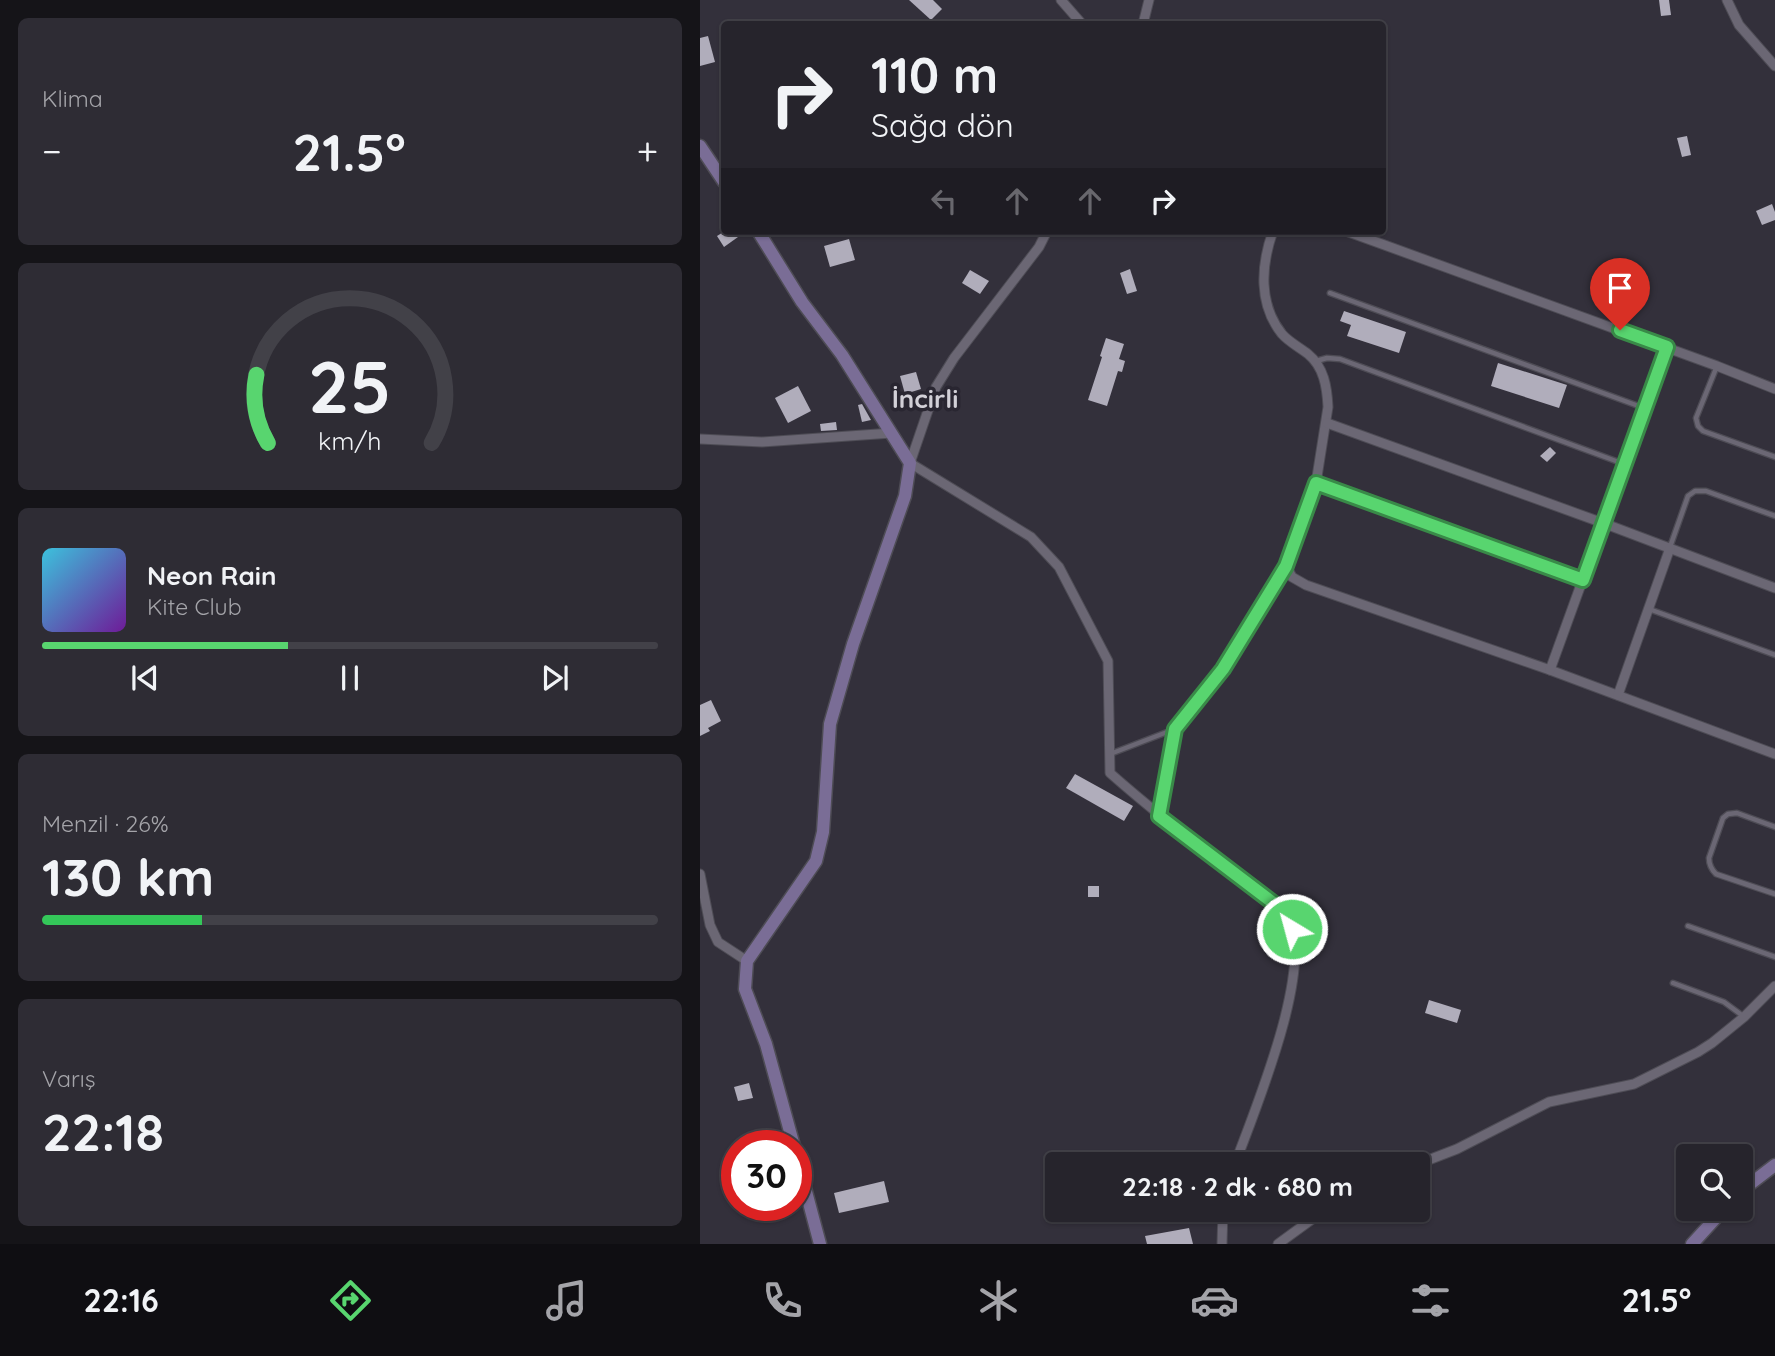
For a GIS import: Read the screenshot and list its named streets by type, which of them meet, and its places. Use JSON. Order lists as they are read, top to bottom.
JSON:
{
  "districts": ["İncirli"],
  "page": {
    "tile": [
      "Klima",
      ["Menzil · 26%", "130 km"],
      ["Varış", "22:18"]
    ],
    "turn": ["110 m", "Sağa dön"],
    "heat": ["−", "21.5°", "+"],
    "song": ["Neon Rain", "Kite Club"],
    "limit": "30",
    "trip": "22:18 · 2 dk · 680 m",
    "tabs": ["22:16", "21.5°"],
    "gauge": ["25", "km/h"]
  }
}
